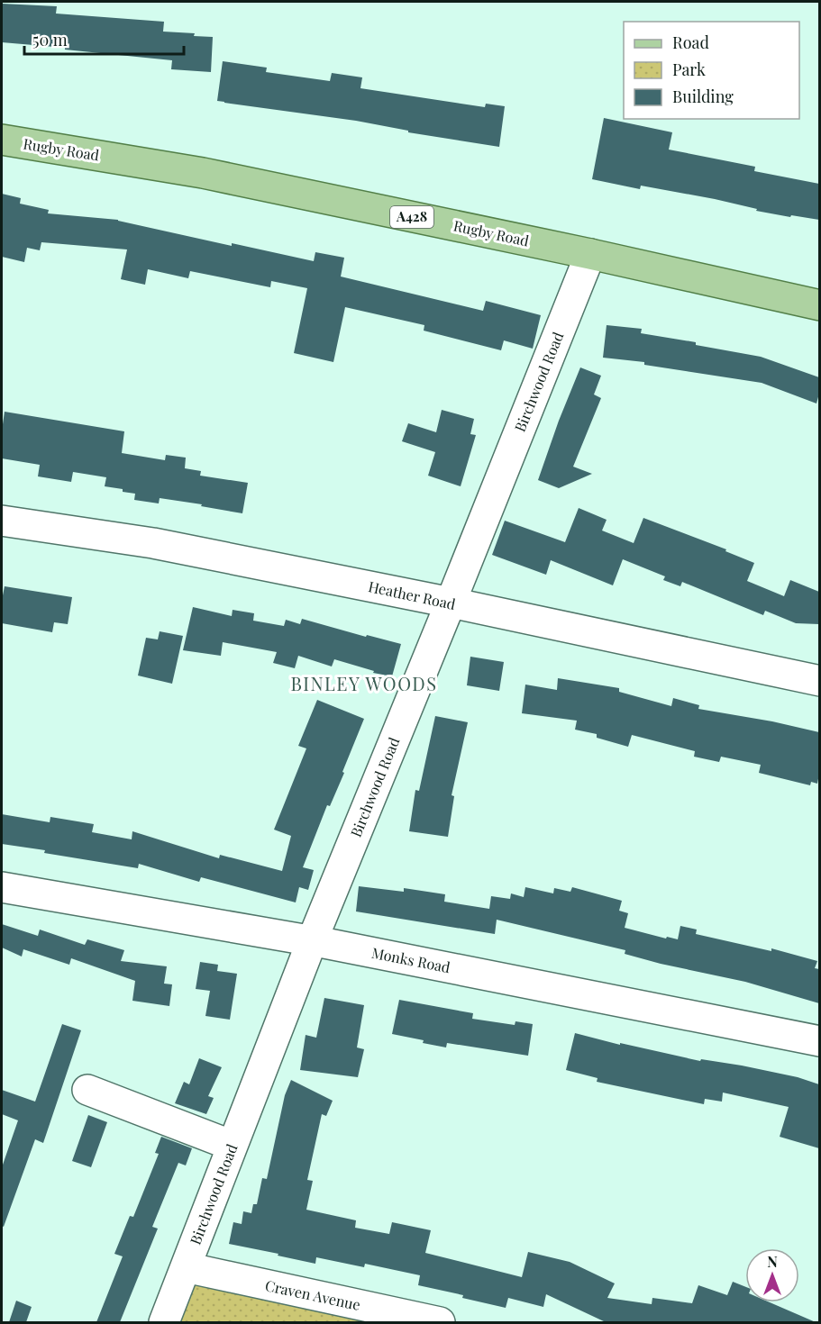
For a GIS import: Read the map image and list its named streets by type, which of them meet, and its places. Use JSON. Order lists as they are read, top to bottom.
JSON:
{
  "streets": {
    "main road": ["Rugby Road", "A428"],
    "street": [
      "Birchwood Road",
      "Heather Road",
      "Monks Road",
      "Craven Avenue"
    ]
  },
  "crossings": [
    ["Rugby Road", "Birchwood Road"],
    ["Birchwood Road", "Heather Road"],
    ["Birchwood Road", "Monks Road"],
    ["Birchwood Road", "Craven Avenue"]
  ],
  "districts": ["BINLEY WOODS"],
  "legend": ["Road", "Park", "Building"],
  "scale_bar": "50 m",
  "north": "top"
}
